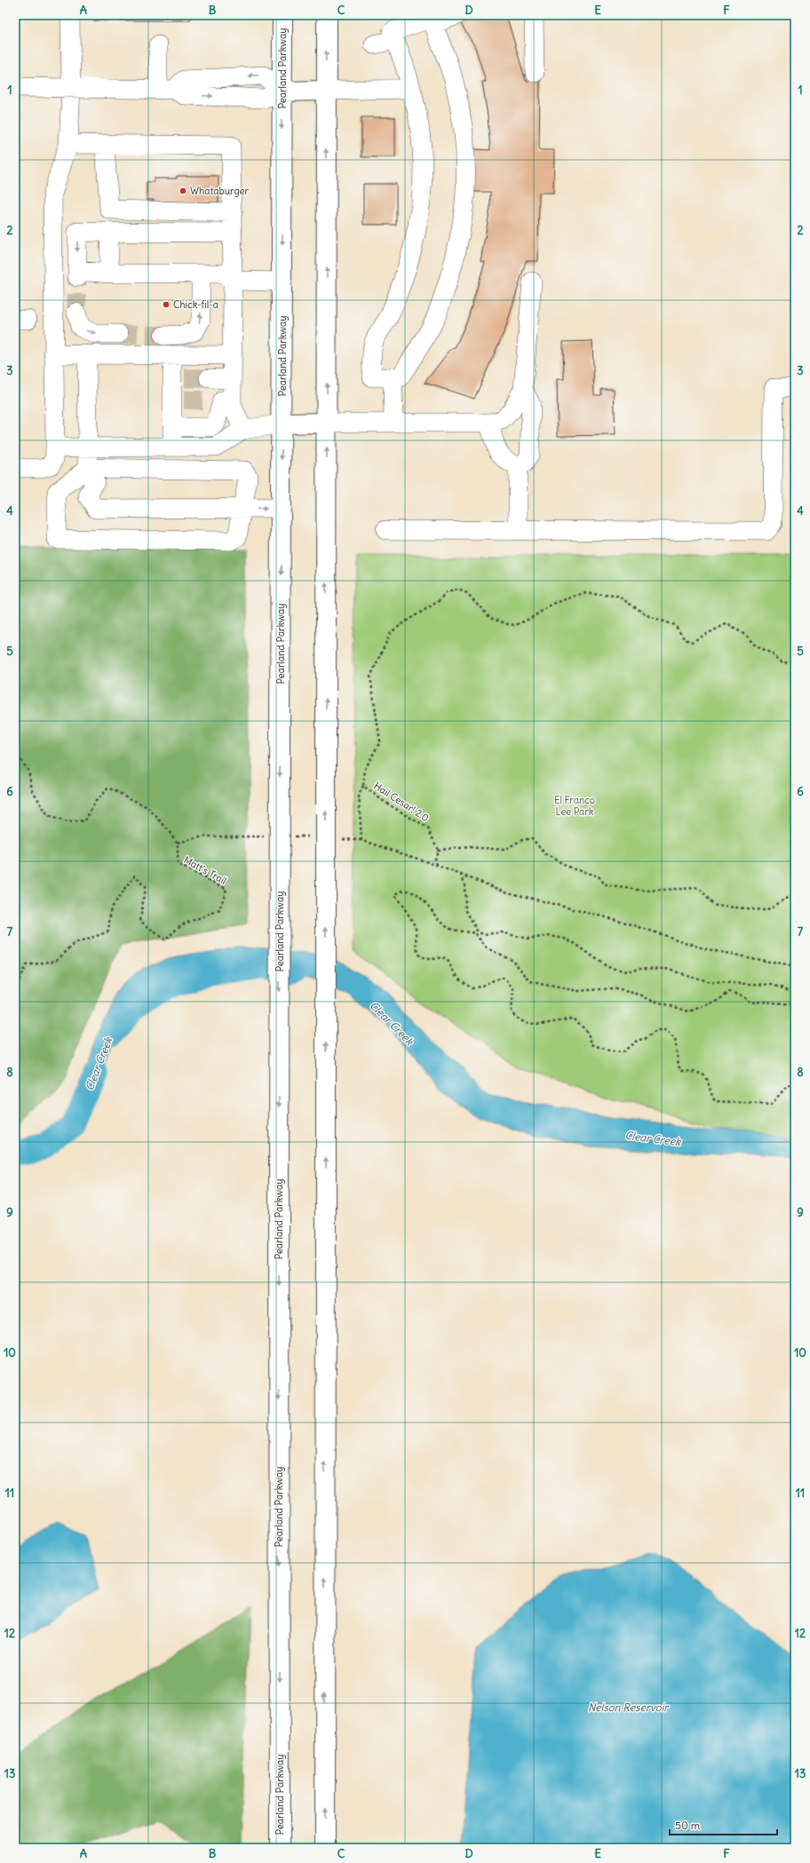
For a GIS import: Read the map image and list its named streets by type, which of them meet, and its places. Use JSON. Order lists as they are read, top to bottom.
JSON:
{
  "streets": {
    "main road": ["Pearland Parkway"],
    "path": ["Hail Cesar! 2.0", "Matt's Trail"]
  },
  "water": ["Clear Creek", "Nelson Reservoir"],
  "parks": ["El Franco Lee Park"],
  "places": ["Whataburger", "Chick-fil-a"],
  "scale_bar": "50 m",
  "grid": {
    "columns": [
      "A",
      "B",
      "C",
      "D",
      "E",
      "F"
    ],
    "rows": [
      "1",
      "2",
      "3",
      "4",
      "5",
      "6",
      "7",
      "8",
      "9",
      "10",
      "11",
      "12",
      "13"
    ]
  }
}
